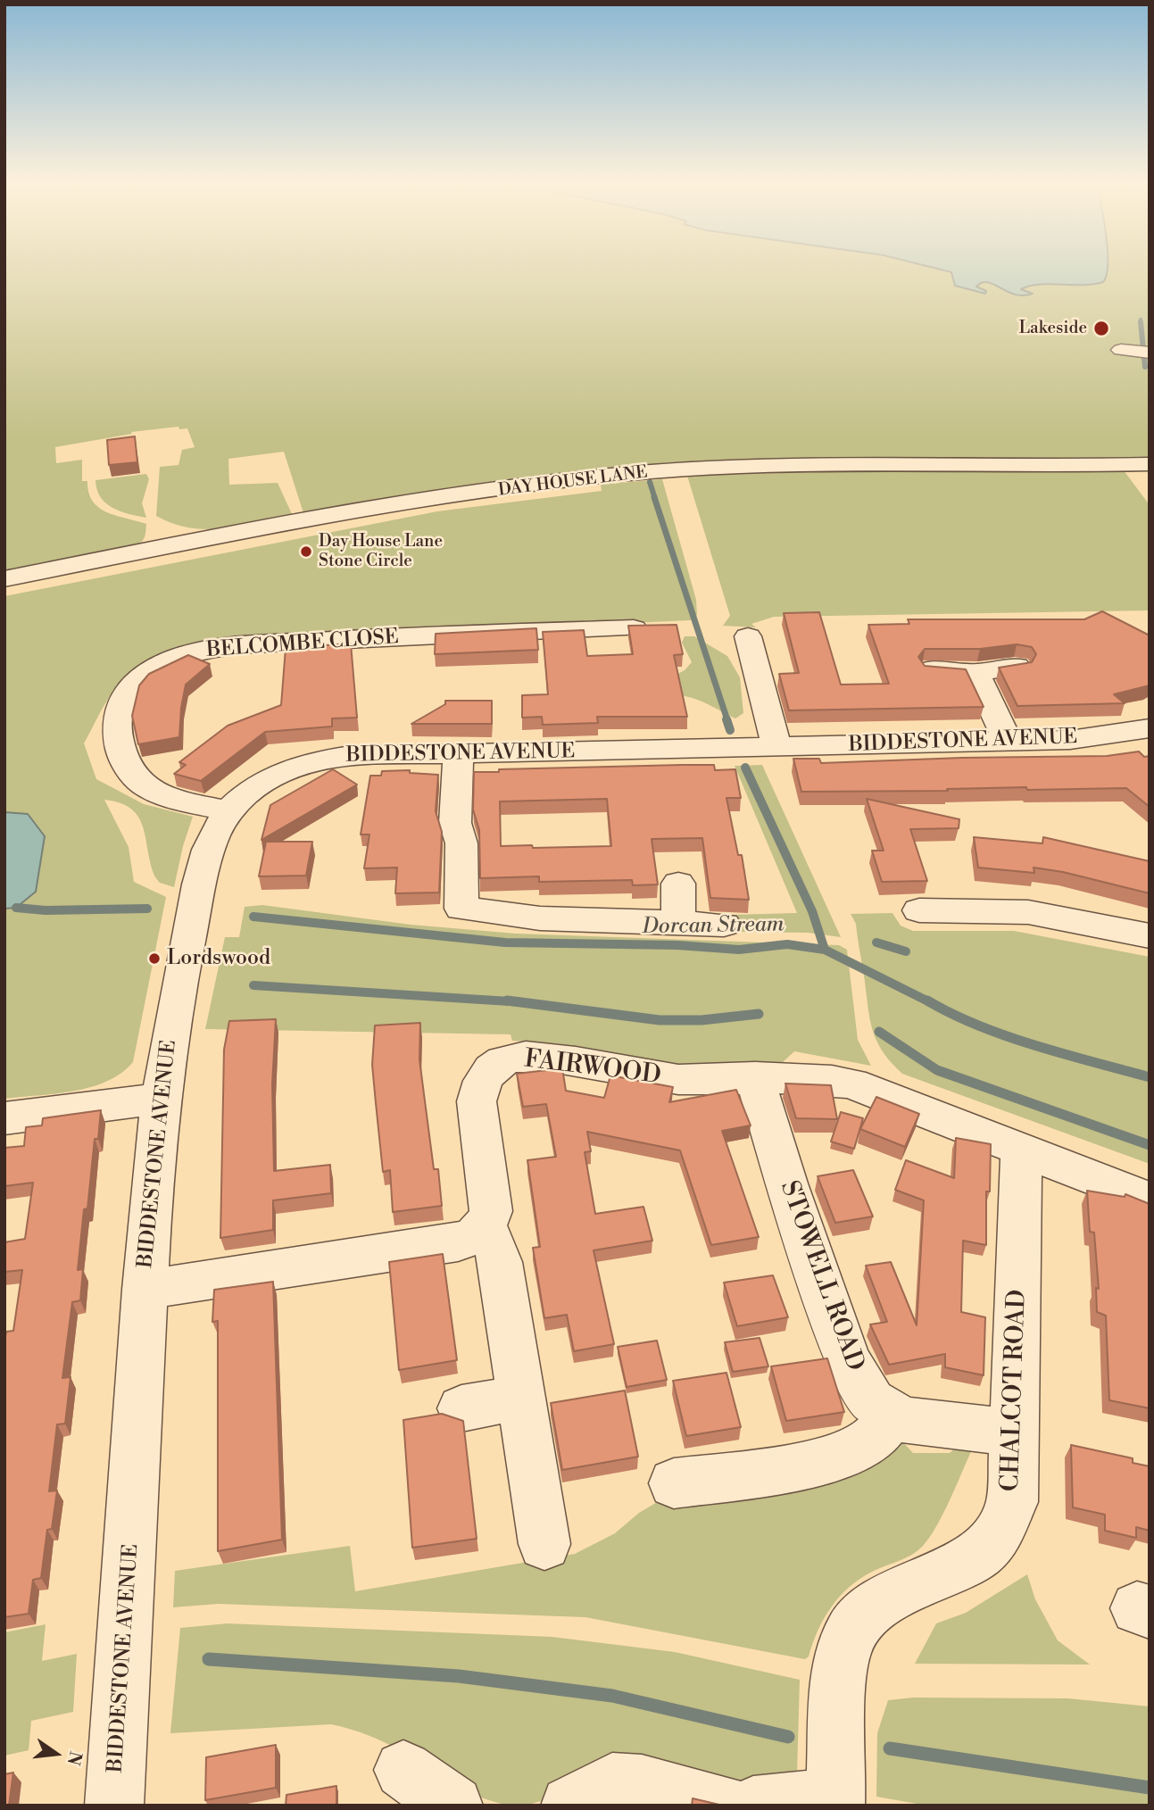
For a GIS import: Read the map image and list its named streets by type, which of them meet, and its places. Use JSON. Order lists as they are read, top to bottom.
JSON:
{
  "streets": {
    "street": [
      "DAY HOUSE LANE",
      "BELCOMBE CLOSE",
      "BIDDESTONE AVENUE",
      "FAIRWOOD",
      "STOWELL ROAD",
      "CHALCOT ROAD"
    ]
  },
  "crossings": [
    ["BELCOMBE CLOSE", "BIDDESTONE AVENUE"],
    ["FAIRWOOD", "STOWELL ROAD"],
    ["FAIRWOOD", "CHALCOT ROAD"],
    ["STOWELL ROAD", "CHALCOT ROAD"]
  ],
  "water": ["Dorcan Stream"],
  "places": ["Lakeside", "Day House Lane Stone Circle", "Lordswood"],
  "north": "right"
}
